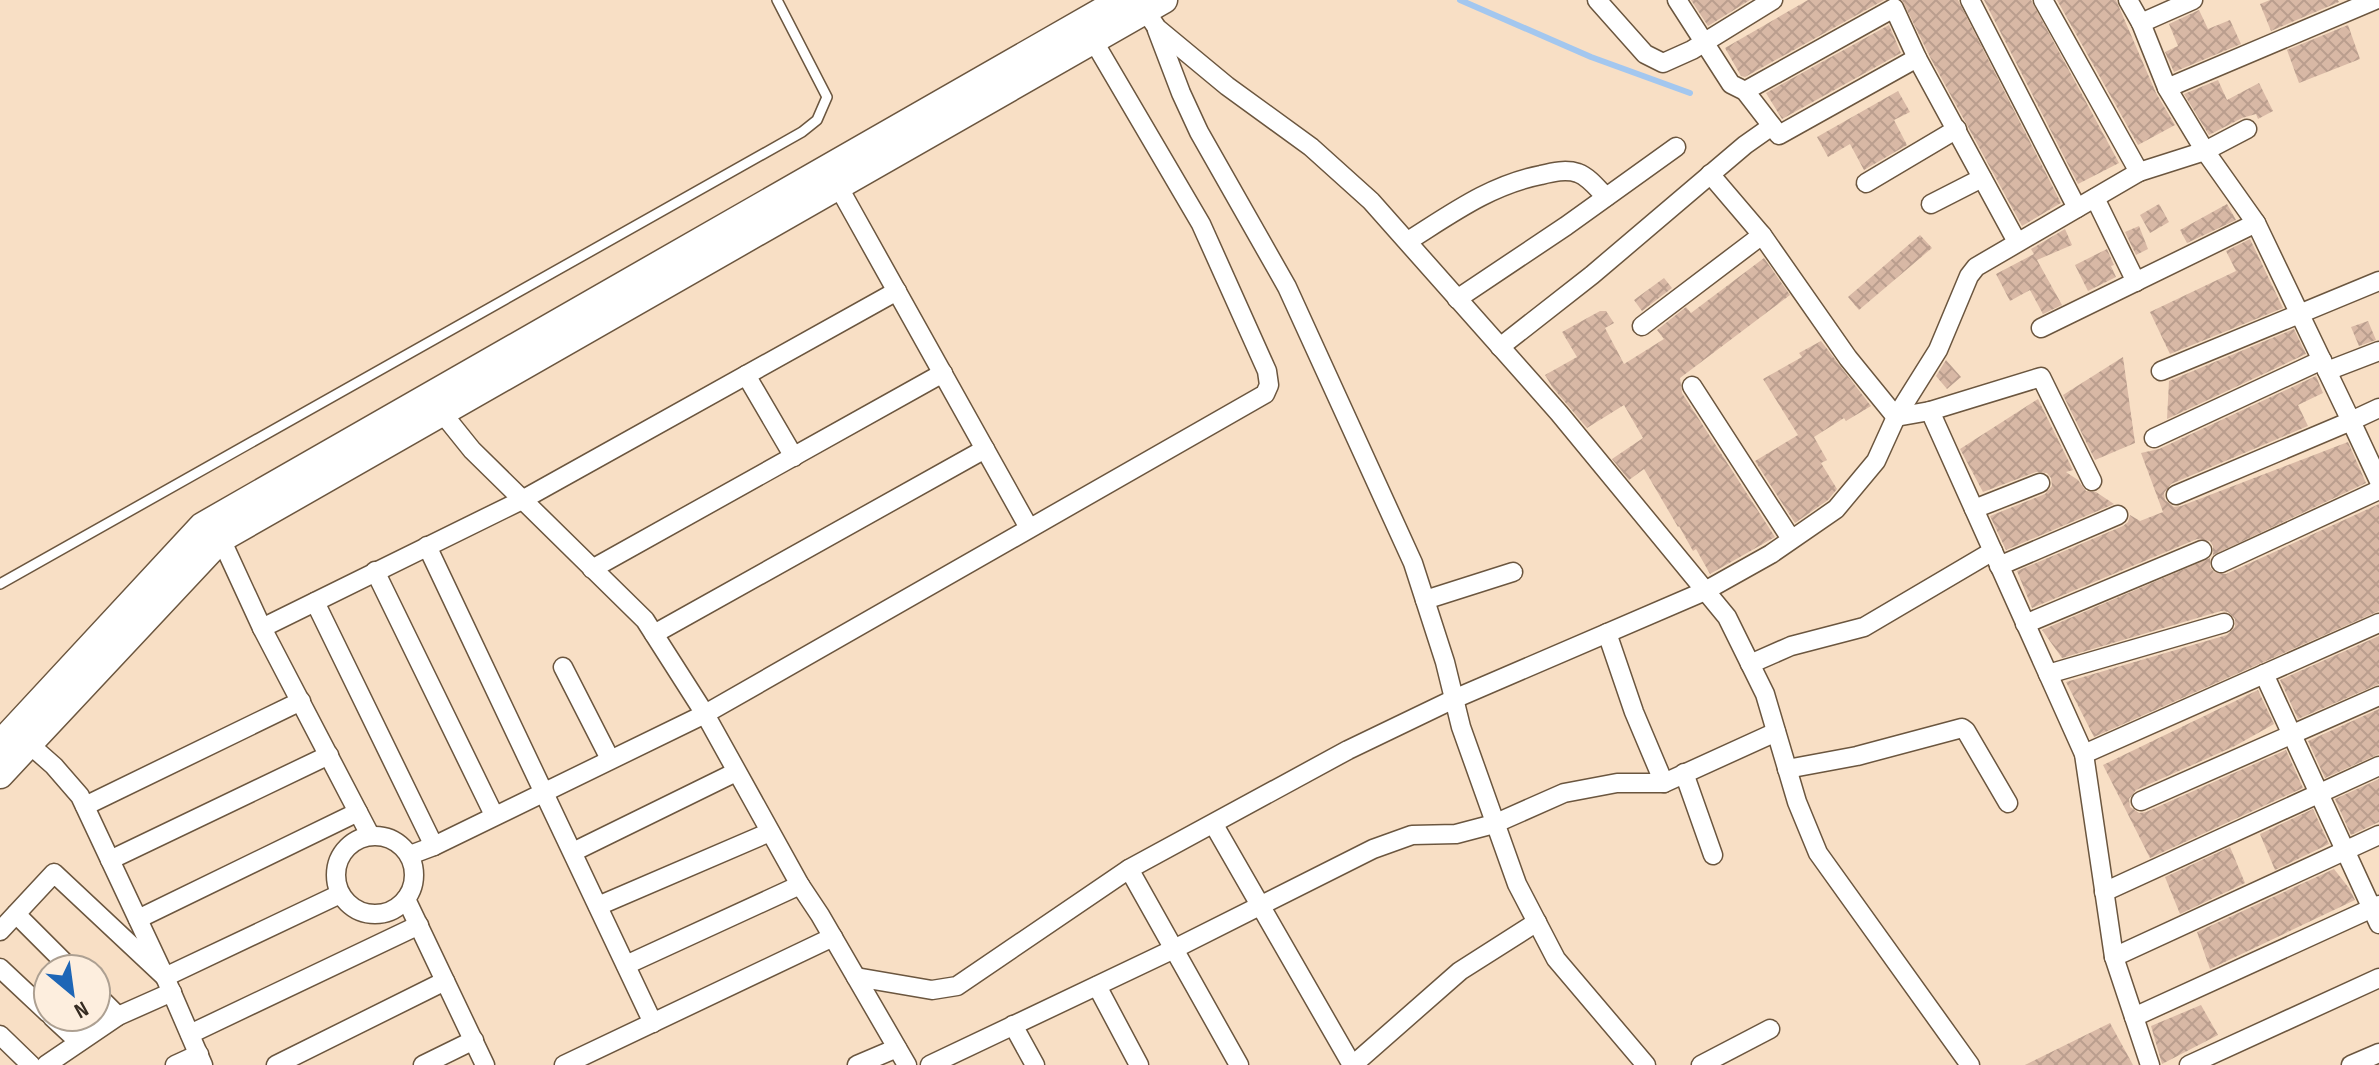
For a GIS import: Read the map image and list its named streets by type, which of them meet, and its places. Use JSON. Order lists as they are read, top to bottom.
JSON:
{
  "north": "bottom right"
}
